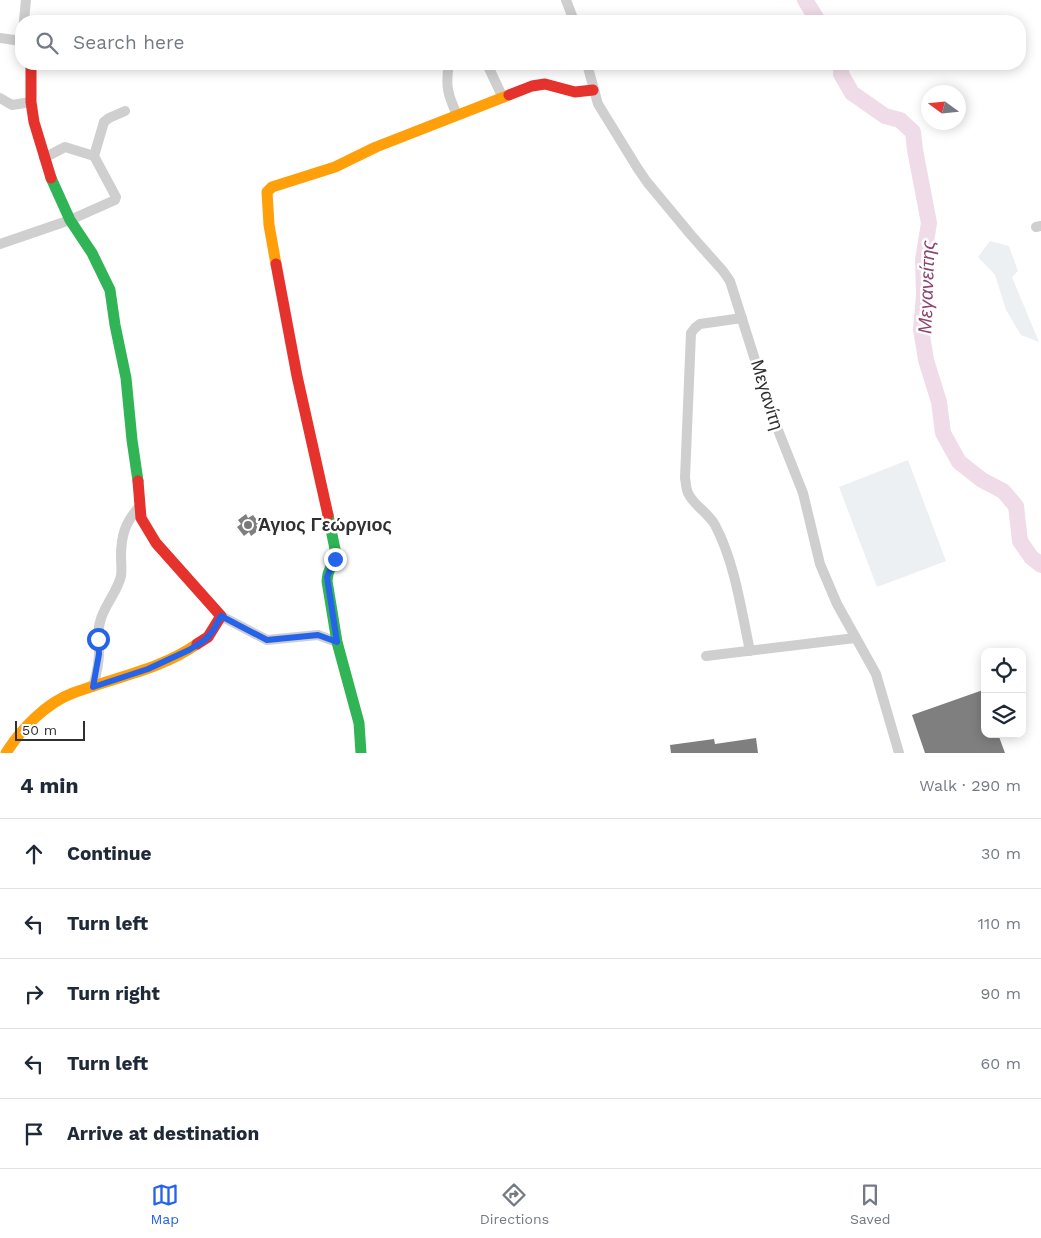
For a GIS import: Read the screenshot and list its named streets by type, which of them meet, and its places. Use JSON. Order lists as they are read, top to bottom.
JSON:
{
  "streets": {
    "street": ["Μεγανίτη"]
  },
  "water": ["Μεγανείτης"],
  "places": ["Άγιος Γεώργιος"],
  "scale_bar": "50 m",
  "north": "left",
  "page": {
    "search": "Search here",
    "scale": "50 m",
    "heading": ["4 min", "Walk · 290 m"],
    "list": [
      ["Continue", "30 m"],
      ["Turn left", "110 m"],
      ["Turn right", "90 m"],
      ["Turn left", "60 m"],
      "Arrive at destination"
    ],
    "nav": ["Map", "Directions", "Saved"]
  }
}
